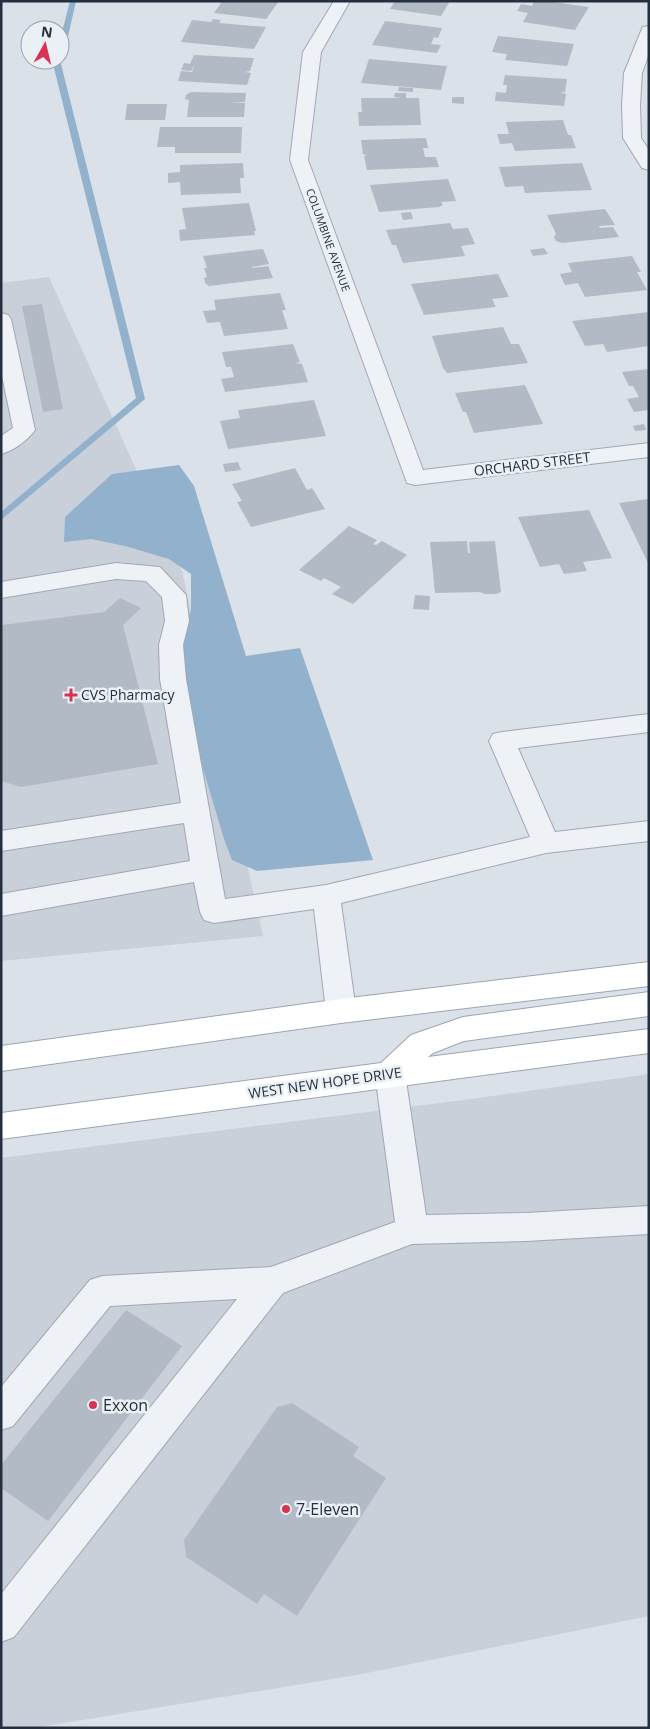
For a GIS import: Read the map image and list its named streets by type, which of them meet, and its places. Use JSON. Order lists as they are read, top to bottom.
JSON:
{
  "streets": {
    "main road": ["WEST NEW HOPE DRIVE"],
    "street": ["COLUMBINE AVENUE", "ORCHARD STREET"]
  },
  "crossings": [
    ["COLUMBINE AVENUE", "ORCHARD STREET"]
  ],
  "places": {
    "health": ["CVS Pharmacy"],
    "other": ["Exxon", "7-Eleven"]
  },
  "north": "top"
}
